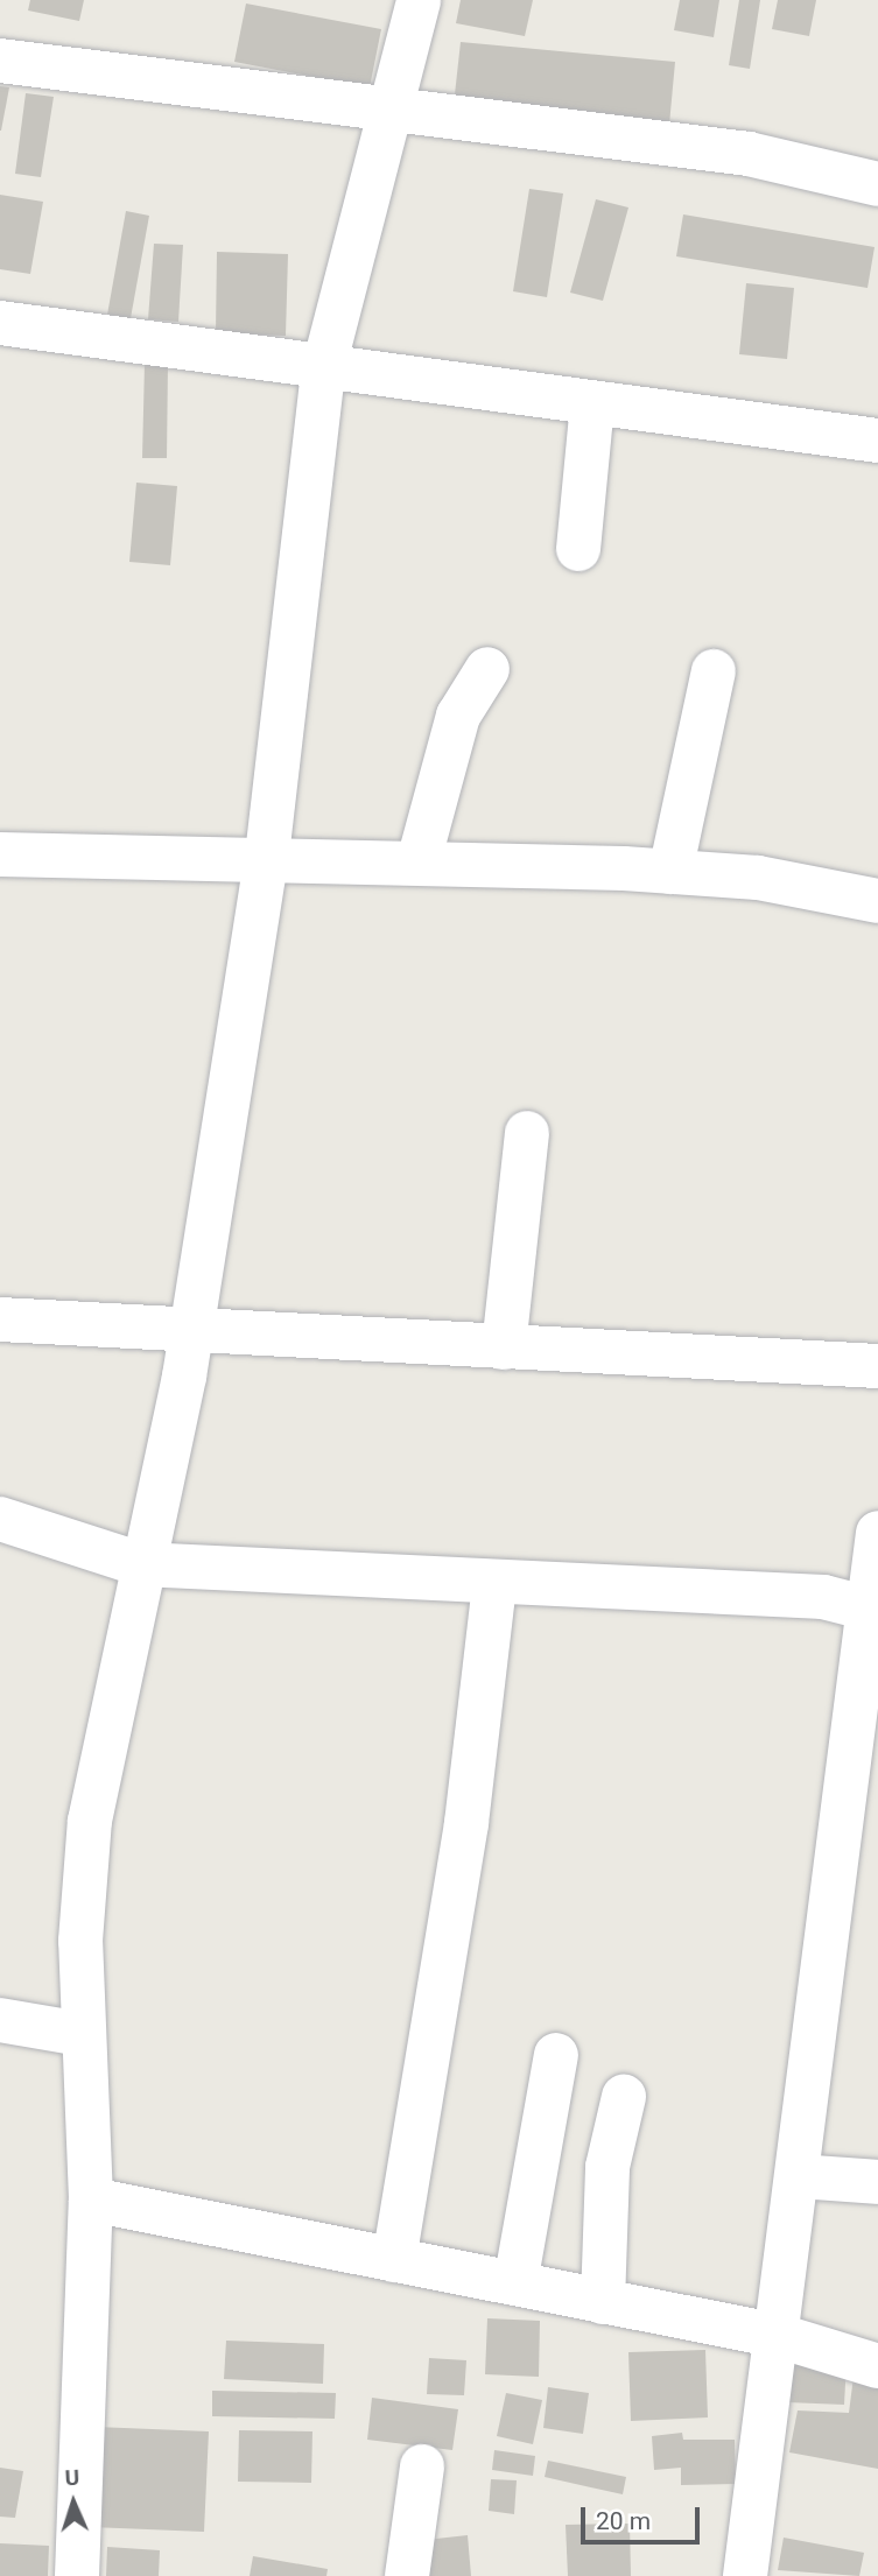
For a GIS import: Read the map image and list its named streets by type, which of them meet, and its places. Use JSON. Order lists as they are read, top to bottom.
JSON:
{
  "scale_bar": "20 m",
  "north": "top"
}
